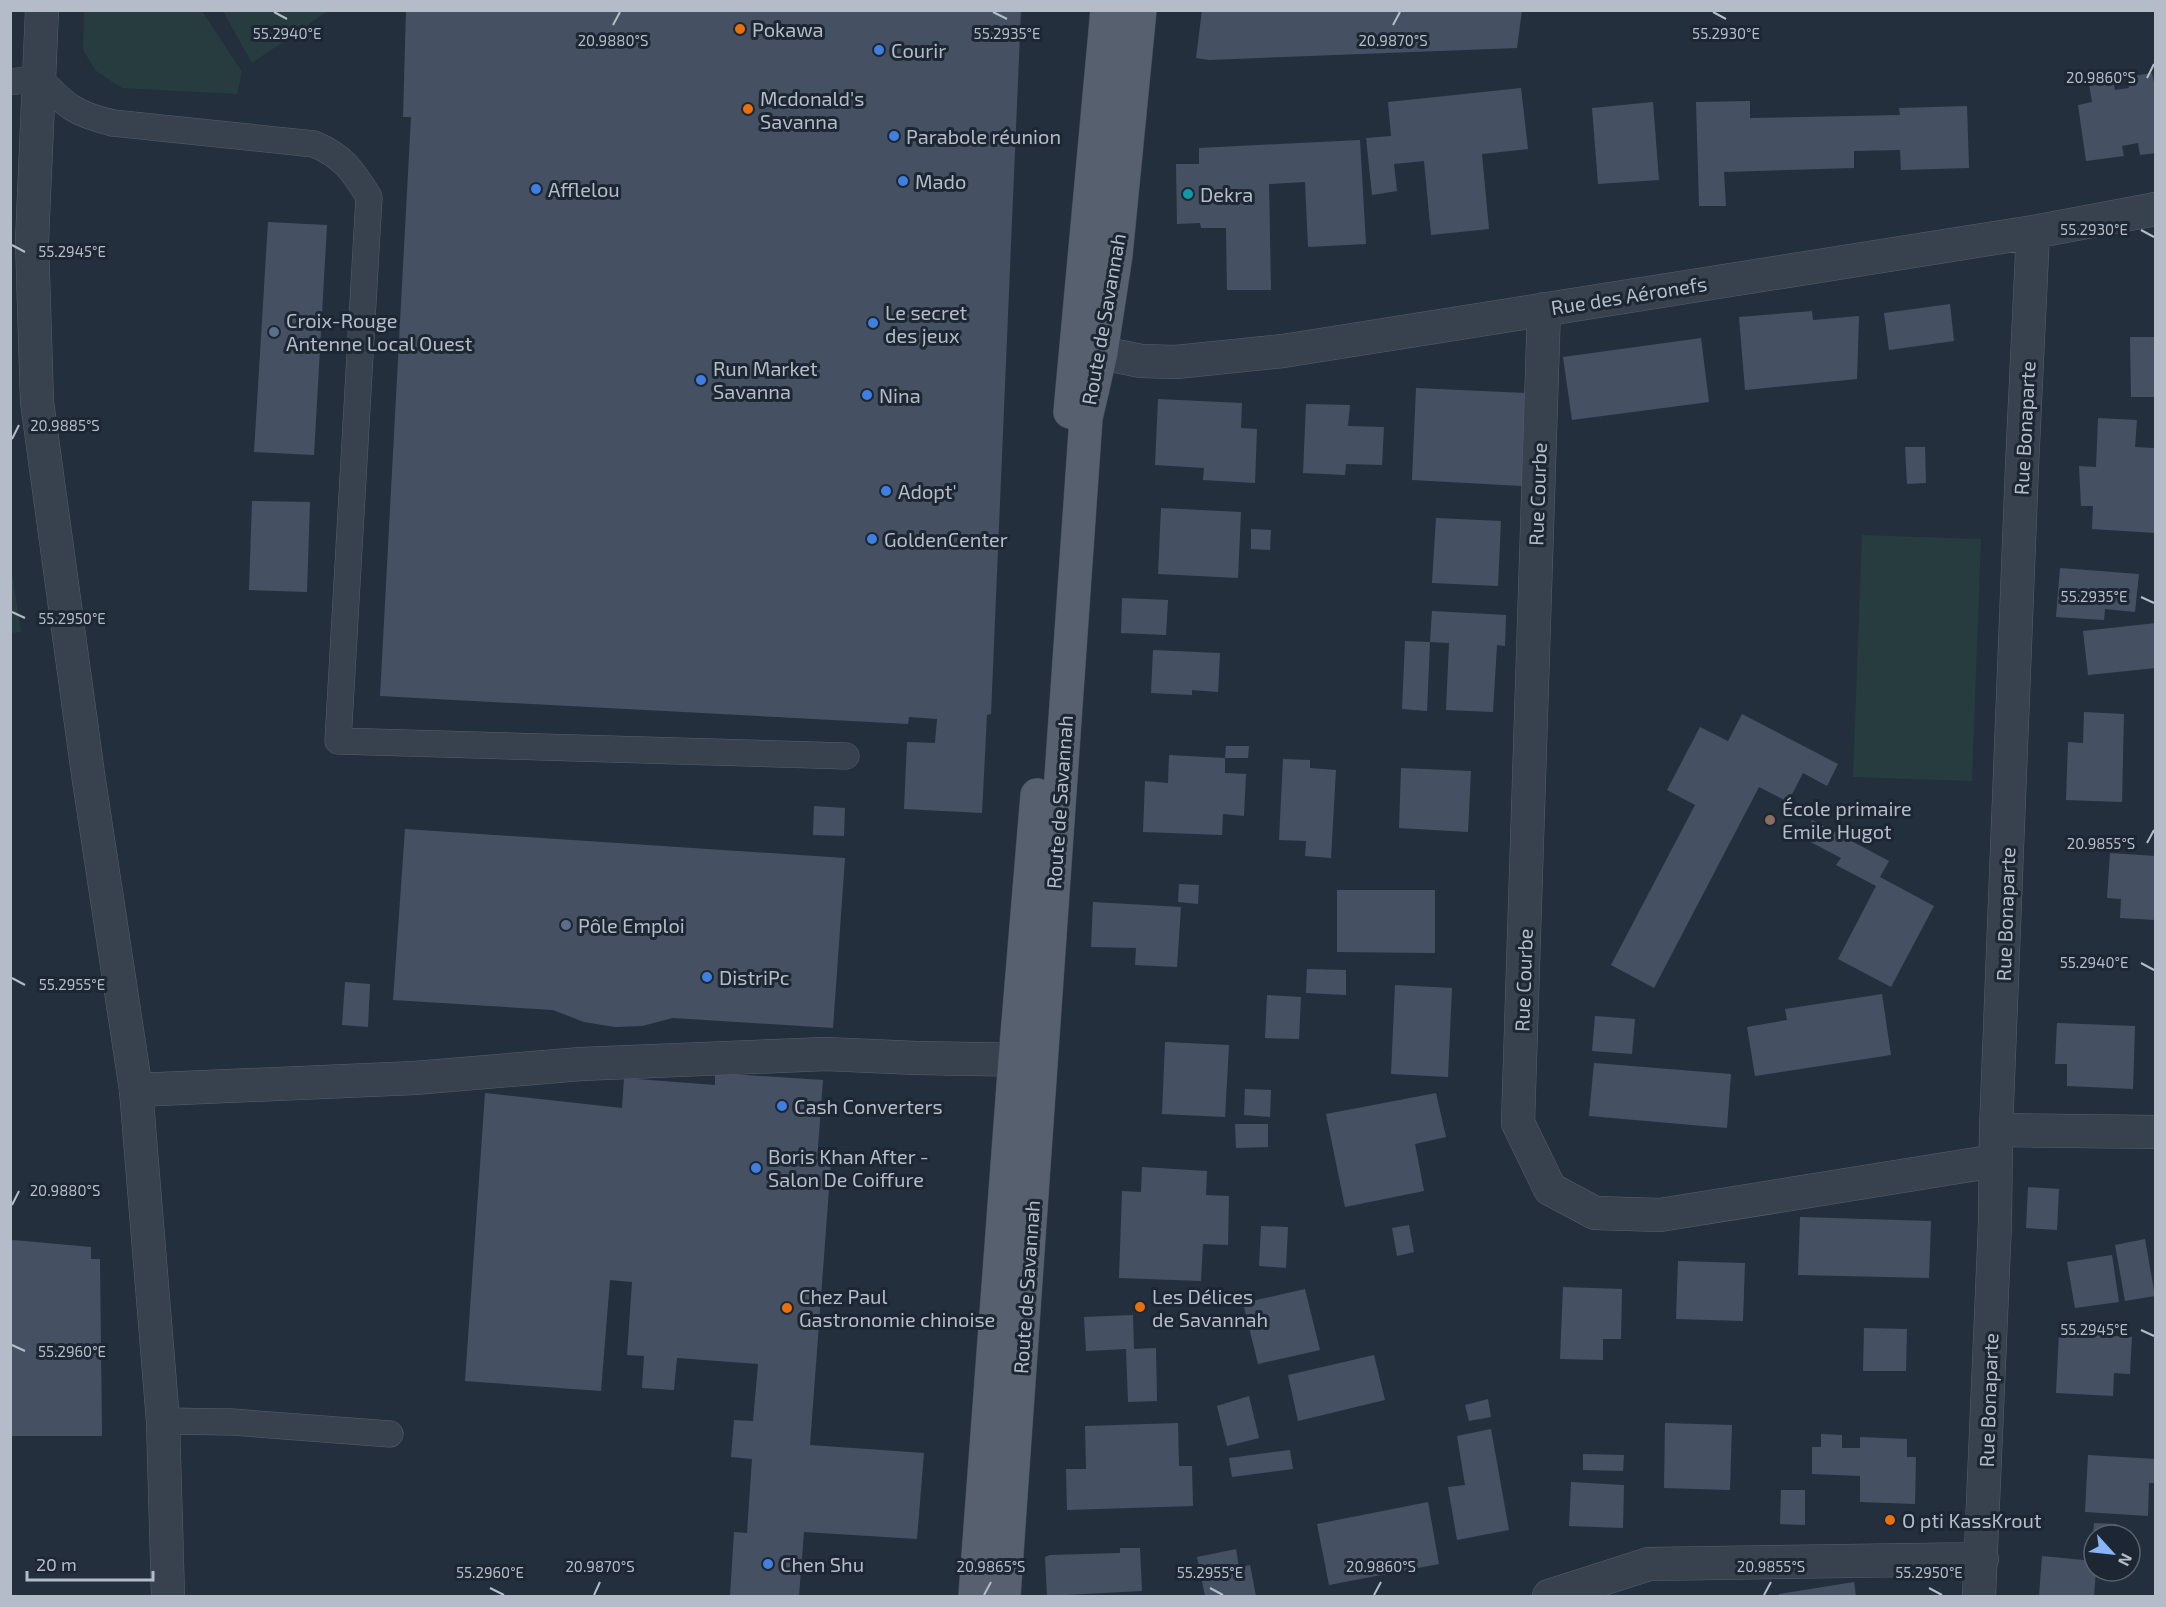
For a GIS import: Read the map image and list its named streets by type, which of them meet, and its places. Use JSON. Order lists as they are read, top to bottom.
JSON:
{
  "streets": {
    "main road": ["Route de Savannah"],
    "street": ["Rue des Aéronefs", "Rue Bonaparte", "Rue Courbe"]
  },
  "crossings": [
    ["Rue des Aéronefs", "Route de Savannah"],
    ["Rue des Aéronefs", "Rue Bonaparte"],
    ["Rue des Aéronefs", "Rue Courbe"],
    ["Rue Bonaparte", "Rue Courbe"]
  ],
  "places": [
    "Pokawa",
    "Courir",
    "Mcdonald's Savanna",
    "Parabole réunion",
    "Mado",
    "Afflelou",
    "Dekra",
    "Le secret des jeux",
    "Croix-Rouge Antenne Local Ouest",
    "Run Market Savanna",
    "Nina",
    "Adopt'",
    "GoldenCenter",
    "École primaire Emile Hugot",
    "Pôle Emploi",
    "DistriPc",
    "Cash Converters",
    "Boris Khan After - Salon De Coiffure",
    "Les Délices de Savannah",
    "Chez Paul Gastronomie chinoise",
    "O pti KassKrout",
    "Chen Shu"
  ],
  "scale_bar": "20 m",
  "north": "bottom right",
  "coordinates": [
    "55.2940°E",
    "55.2935°E",
    "55.2930°E",
    "20.9880°S",
    "20.9870°S",
    "20.9860°S",
    "55.2945°E",
    "20.9885°S",
    "55.2950°E",
    "20.9855°S",
    "55.2955°E",
    "55.2960°E",
    "20.9865°S"
  ]
}
